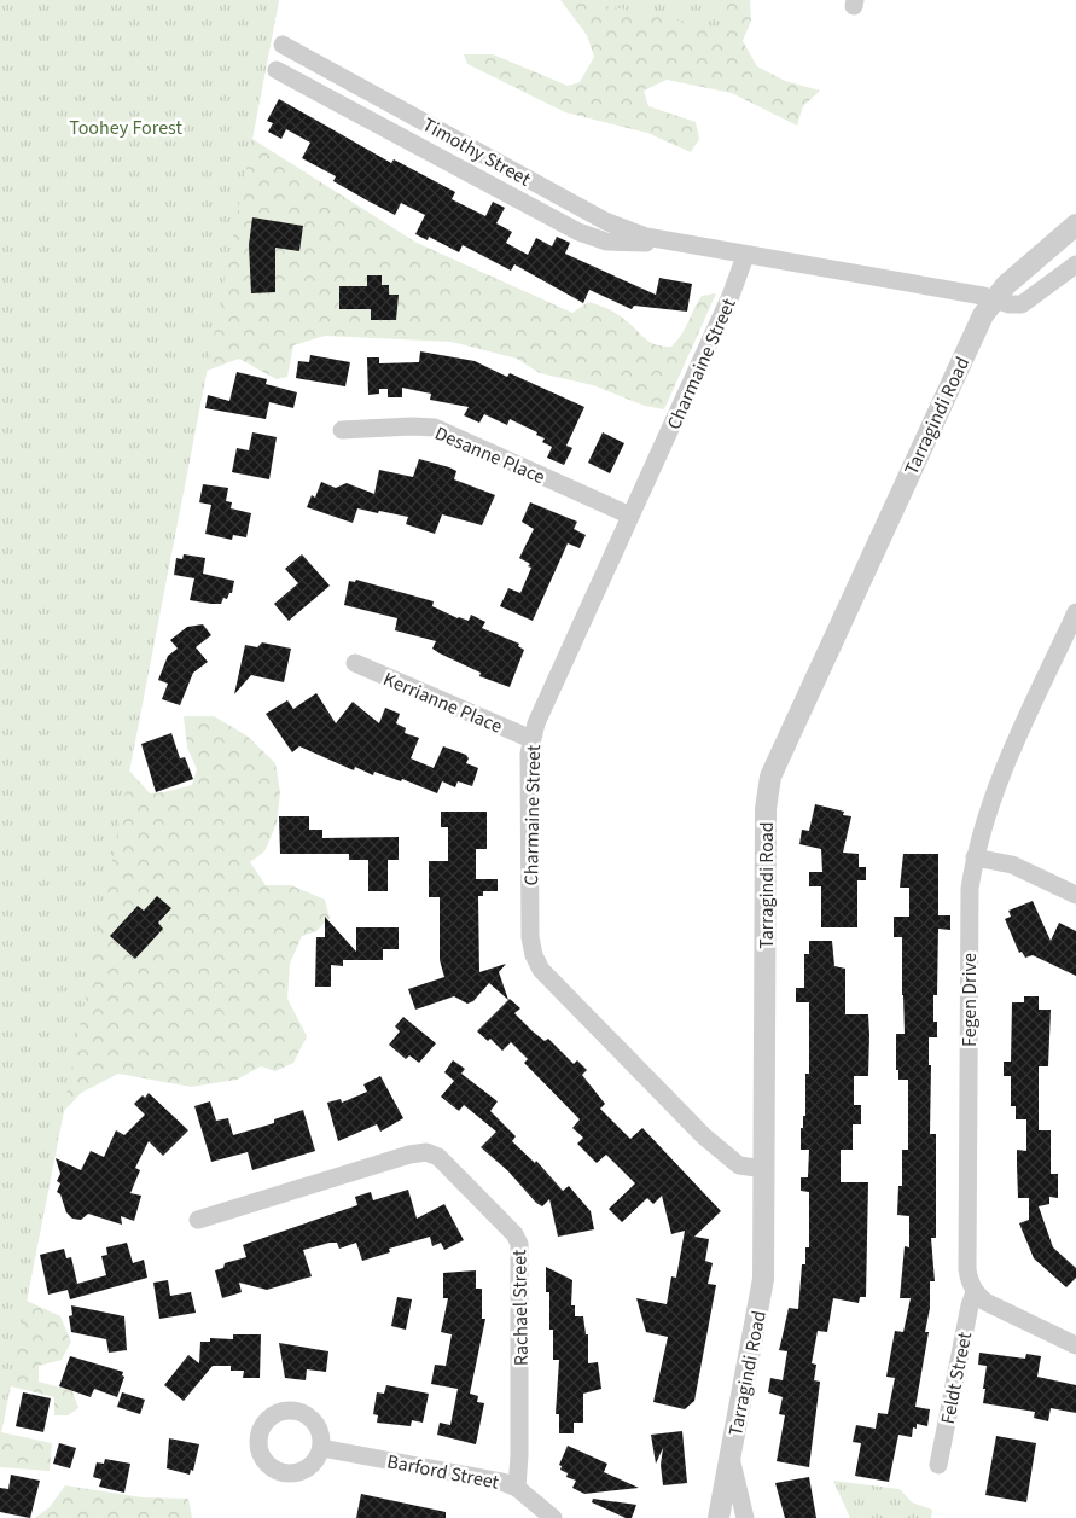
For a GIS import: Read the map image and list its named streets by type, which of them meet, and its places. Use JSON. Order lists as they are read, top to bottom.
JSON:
{
  "streets": {
    "street": [
      "Timothy Street",
      "Charmaine Street",
      "Tarragindi Road",
      "Desanne Place",
      "Kerrianne Place",
      "Fegen Drive",
      "Rachael Street",
      "Feldt Street",
      "Barford Street"
    ]
  },
  "crossings": [
    ["Timothy Street", "Charmaine Street"],
    ["Timothy Street", "Tarragindi Road"],
    ["Charmaine Street", "Tarragindi Road"],
    ["Charmaine Street", "Desanne Place"],
    ["Charmaine Street", "Kerrianne Place"],
    ["Fegen Drive", "Feldt Street"],
    ["Rachael Street", "Barford Street"]
  ],
  "parks": ["Toohey Forest"]
}
